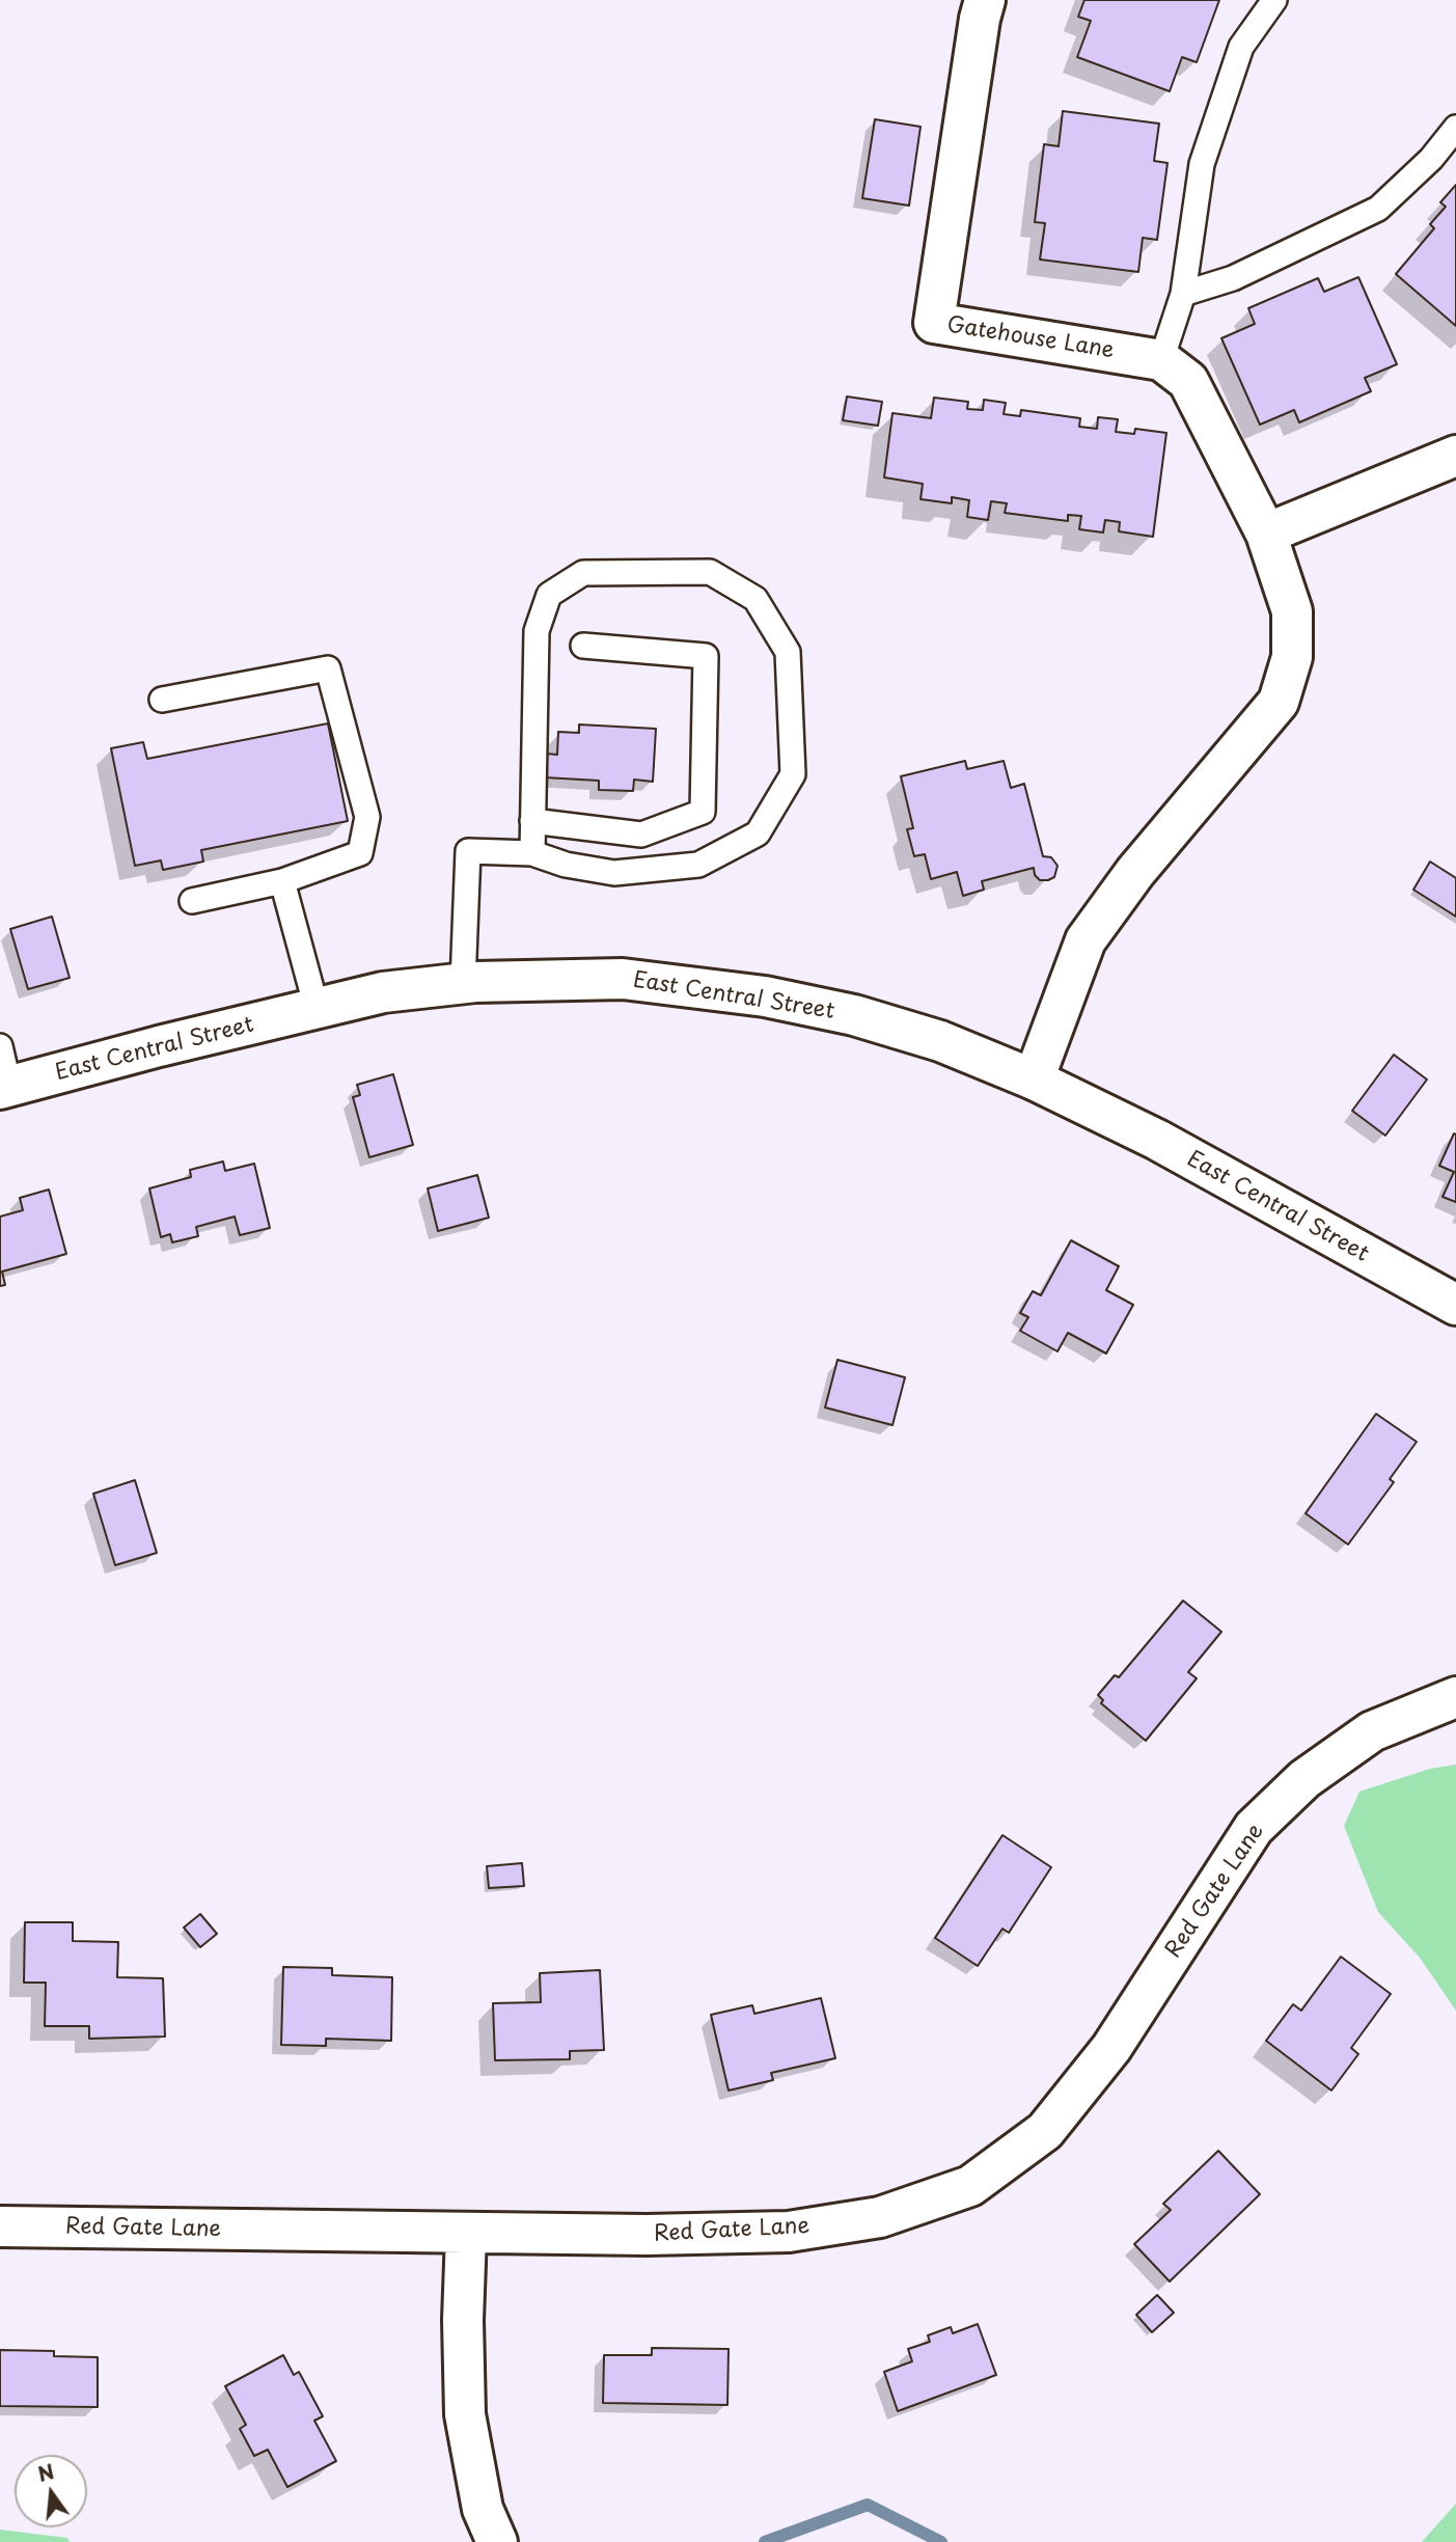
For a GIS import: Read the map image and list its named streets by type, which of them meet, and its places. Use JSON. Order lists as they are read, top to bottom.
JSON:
{
  "streets": {
    "street": ["Gatehouse Lane", "East Central Street", "Red Gate Lane"]
  },
  "crossings": [
    ["Gatehouse Lane", "East Central Street"]
  ],
  "north": "top"
}
